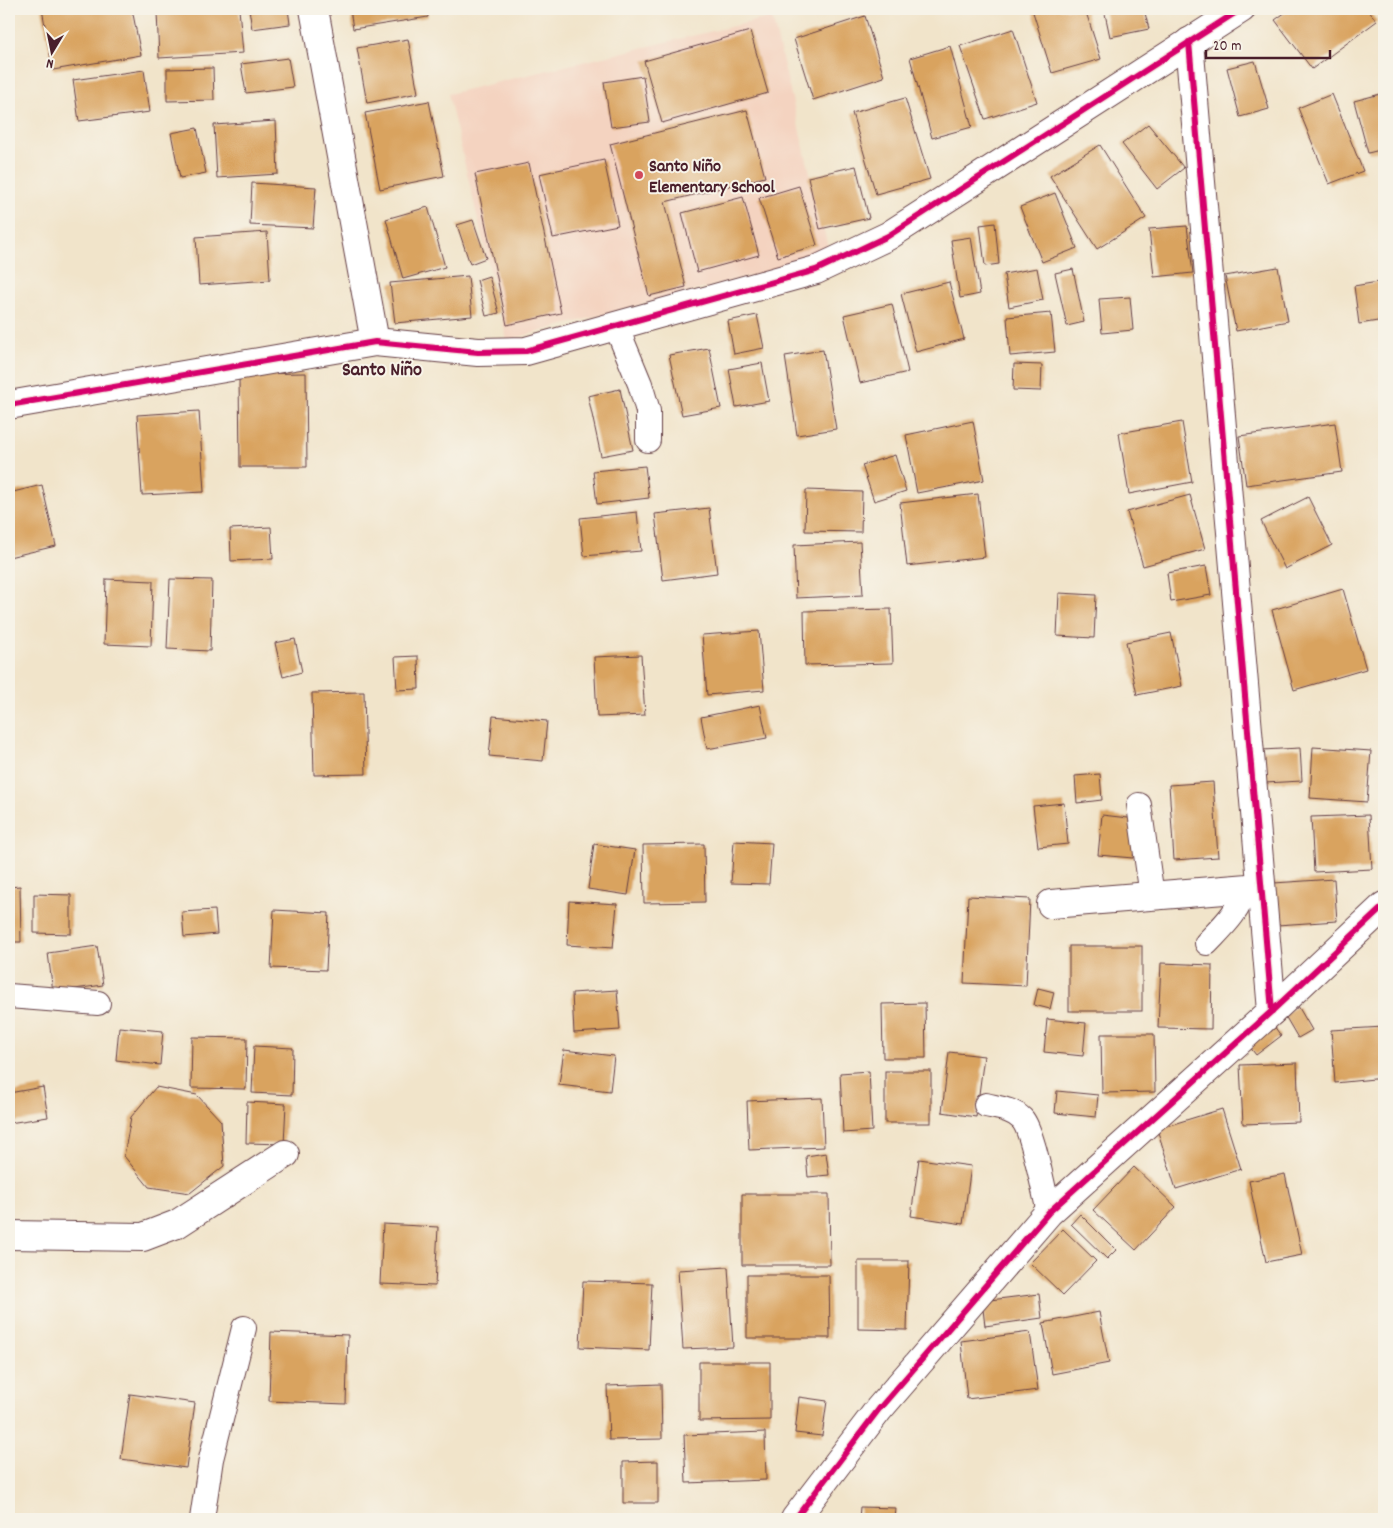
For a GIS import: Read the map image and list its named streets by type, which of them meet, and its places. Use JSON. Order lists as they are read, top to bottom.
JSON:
{
  "districts": ["Santo Niño"],
  "places": ["Santo Niño Elementary School"],
  "scale_bar": "20 m",
  "north": "bottom"
}
